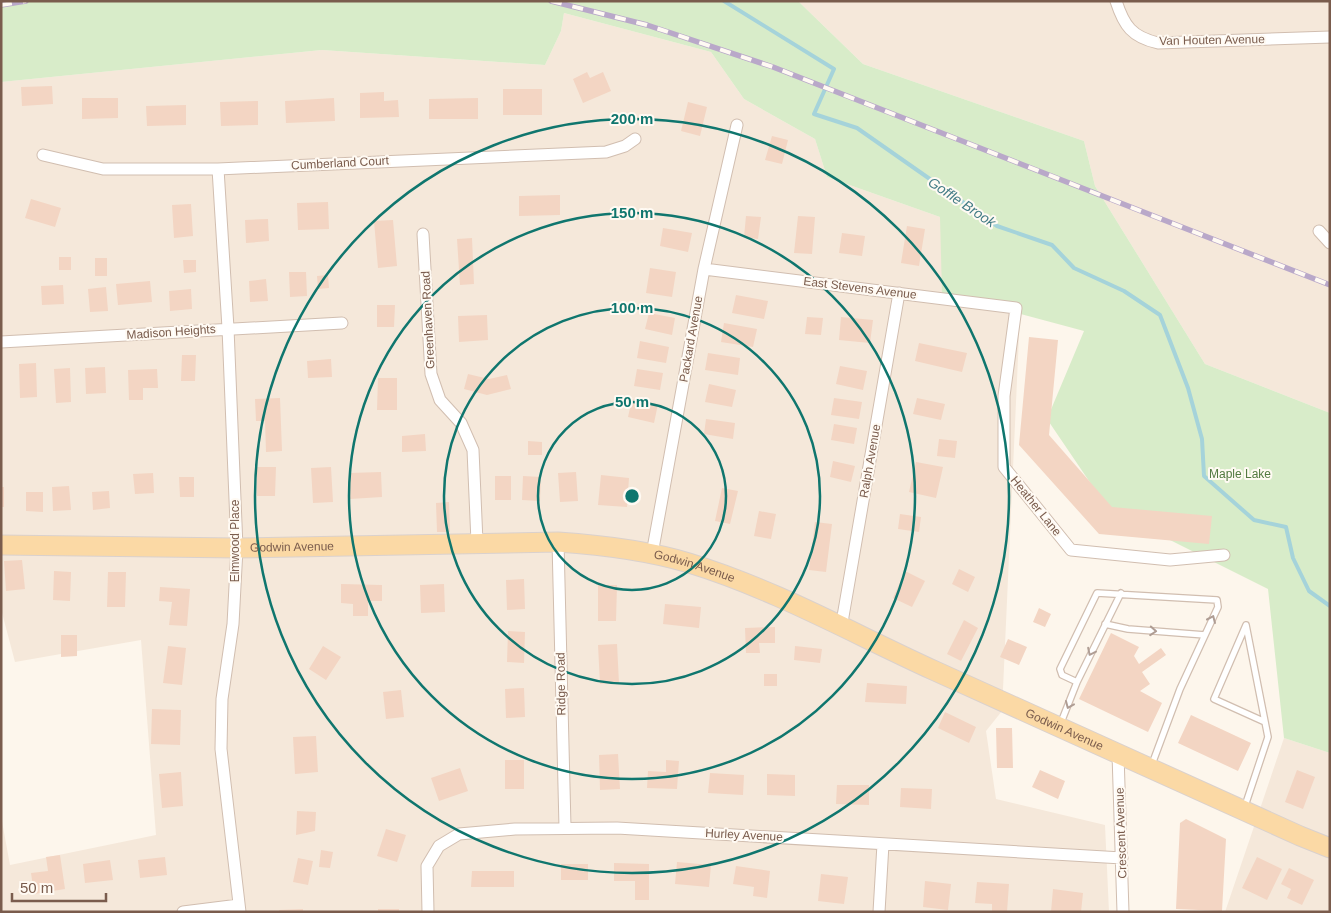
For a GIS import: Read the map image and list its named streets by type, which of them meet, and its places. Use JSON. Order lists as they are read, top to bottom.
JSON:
{
  "streets": {
    "main road": ["Godwin Avenue"],
    "street": [
      "Van Houten Avenue",
      "Cumberland Court",
      "East Stevens Avenue",
      "Greenhaven Road",
      "Madison Heights",
      "Packard Avenue",
      "Ralph Avenue",
      "Heather Lane",
      "Elmwood Place",
      "Ridge Road",
      "Crescent Avenue",
      "Hurley Avenue"
    ]
  },
  "crossings": [
    ["Cumberland Court", "Elmwood Place"],
    ["East Stevens Avenue", "Packard Avenue"],
    ["East Stevens Avenue", "Ralph Avenue"],
    ["East Stevens Avenue", "Heather Lane"],
    ["Greenhaven Road", "Godwin Avenue"],
    ["Madison Heights", "Elmwood Place"],
    ["Packard Avenue", "Godwin Avenue"],
    ["Ralph Avenue", "Godwin Avenue"],
    ["Elmwood Place", "Godwin Avenue"],
    ["Godwin Avenue", "Ridge Road"],
    ["Godwin Avenue", "Crescent Avenue"],
    ["Ridge Road", "Hurley Avenue"],
    ["Crescent Avenue", "Hurley Avenue"]
  ],
  "water": ["Goffle Brook"],
  "parks": ["Maple Lake"],
  "scale_bar": "50 m",
  "rings": [
    "200 m",
    "150 m",
    "100 m",
    "50 m"
  ]
}
